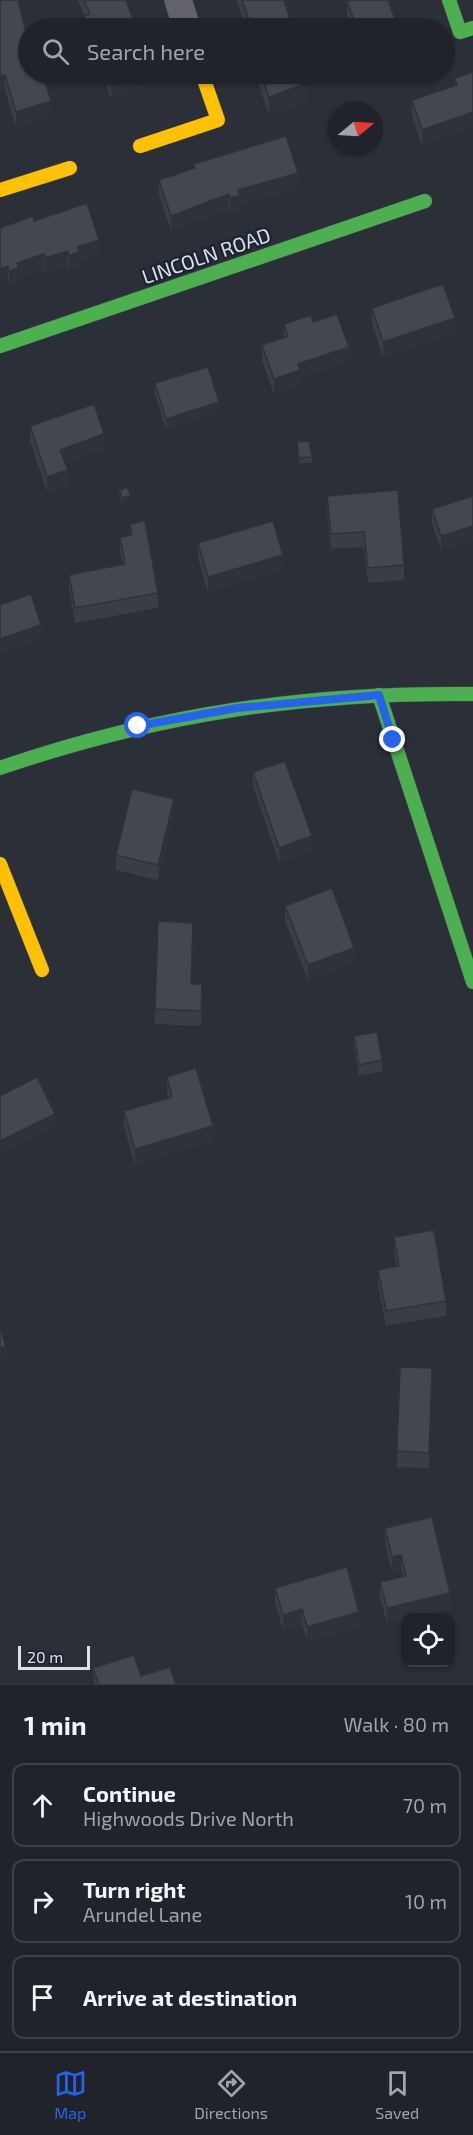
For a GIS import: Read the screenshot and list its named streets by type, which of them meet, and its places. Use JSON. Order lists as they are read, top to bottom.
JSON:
{
  "streets": {
    "street": ["LINCOLN ROAD"]
  },
  "scale_bar": "20 m",
  "north": "right",
  "page": {
    "search": "Search here",
    "scale": "20 m",
    "heading": ["1 min", "Walk · 80 m"],
    "list": [
      ["Continue", "Highwoods Drive North", "70 m"],
      ["Turn right", "Arundel Lane", "10 m"],
      "Arrive at destination"
    ],
    "nav": ["Map", "Directions", "Saved"]
  }
}
